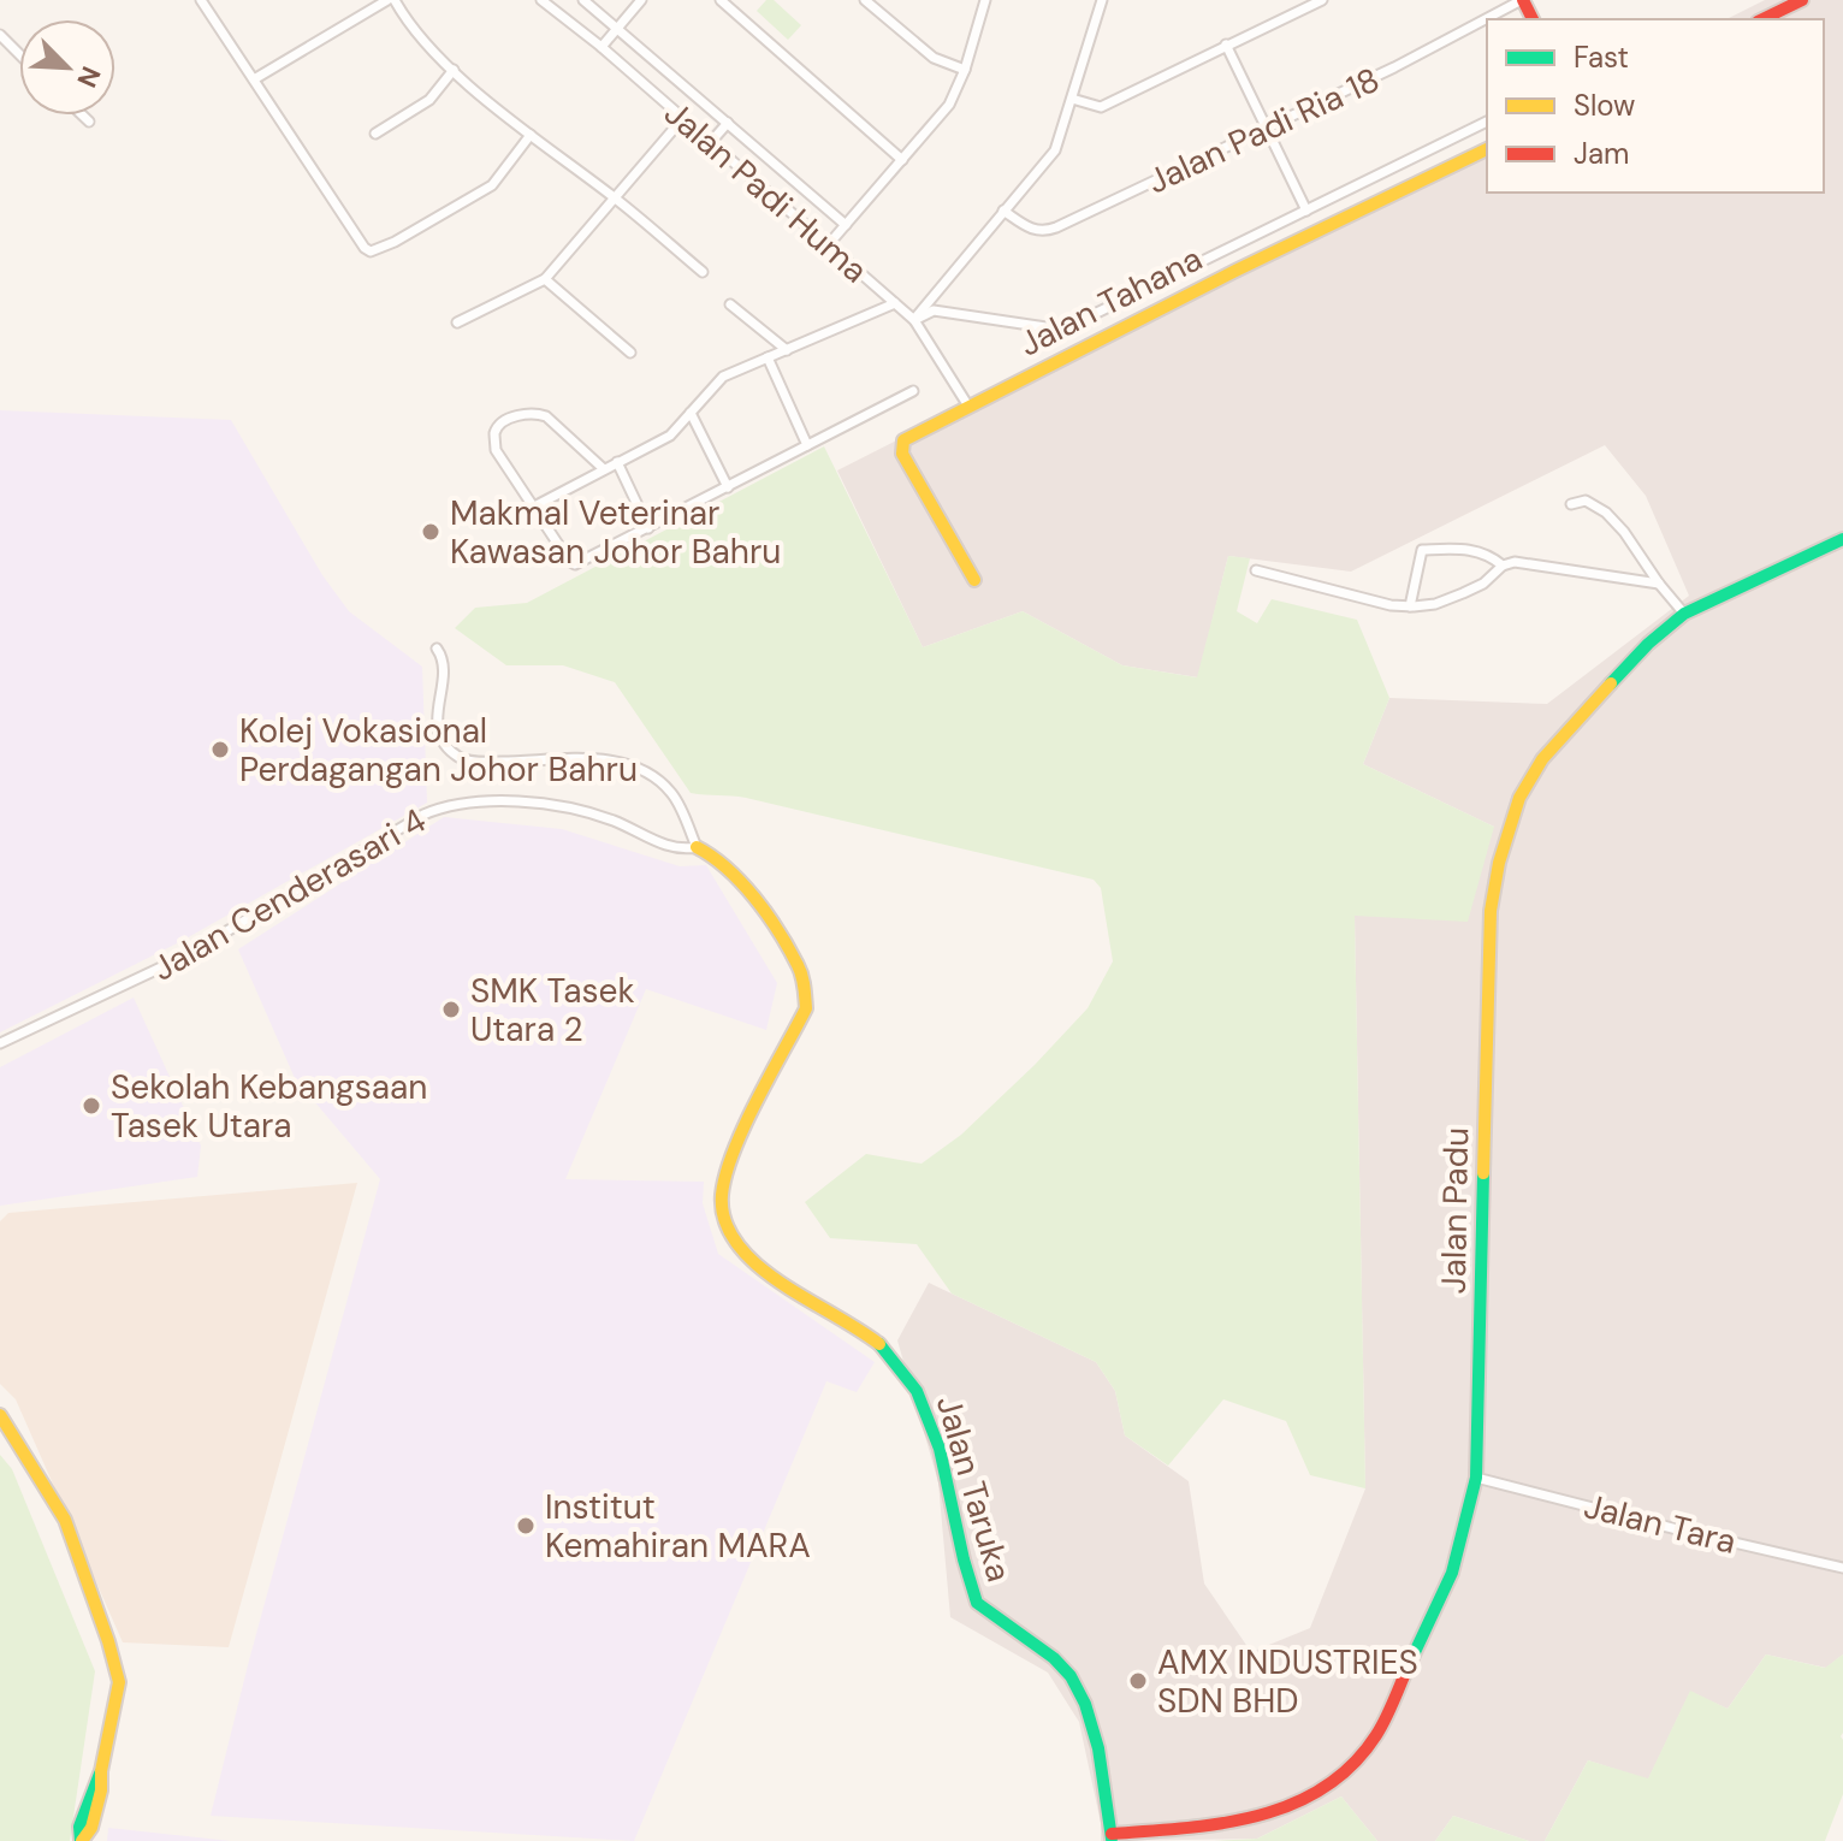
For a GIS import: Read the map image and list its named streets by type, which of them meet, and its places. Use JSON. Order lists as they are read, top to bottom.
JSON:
{
  "streets": {
    "street": [
      "Jalan Padi Ria 18",
      "Jalan Padi Huma",
      "Jalan Tahana",
      "Jalan Cenderasari 4",
      "Jalan Padu",
      "Jalan Taruka",
      "Jalan Tara"
    ]
  },
  "crossings": [
    ["Jalan Padi Huma", "Jalan Tahana"],
    ["Jalan Cenderasari 4", "Jalan Taruka"],
    ["Jalan Padu", "Jalan Taruka"],
    ["Jalan Padu", "Jalan Tara"]
  ],
  "places": [
    "Makmal Veterinar Kawasan Johor Bahru",
    "Kolej Vokasional Perdagangan Johor Bahru",
    "SMK Tasek Utara 2",
    "Sekolah Kebangsaan Tasek Utara",
    "Institut Kemahiran MARA",
    "AMX INDUSTRIES SDN BHD"
  ],
  "legend": ["Fast", "Slow", "Jam"],
  "north": "bottom right"
}
